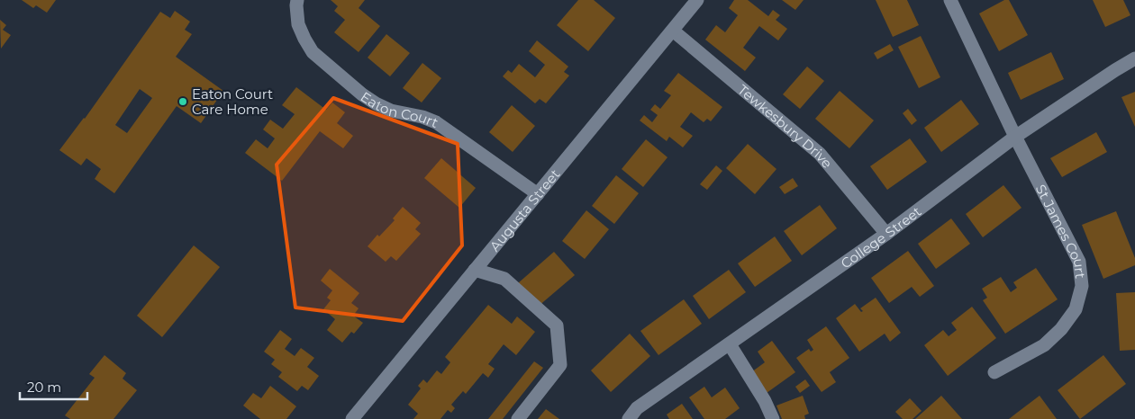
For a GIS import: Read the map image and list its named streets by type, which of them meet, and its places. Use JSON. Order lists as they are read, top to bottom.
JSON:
{
  "streets": {
    "street": [
      "Eaton Court",
      "Tewkesbury Drive",
      "Augusta Street",
      "St James Court",
      "College Street"
    ]
  },
  "crossings": [
    ["Eaton Court", "Augusta Street"],
    ["Tewkesbury Drive", "Augusta Street"],
    ["Tewkesbury Drive", "College Street"],
    ["St James Court", "College Street"]
  ],
  "places": ["Eaton Court Care Home"],
  "scale_bar": "20 m"
}
